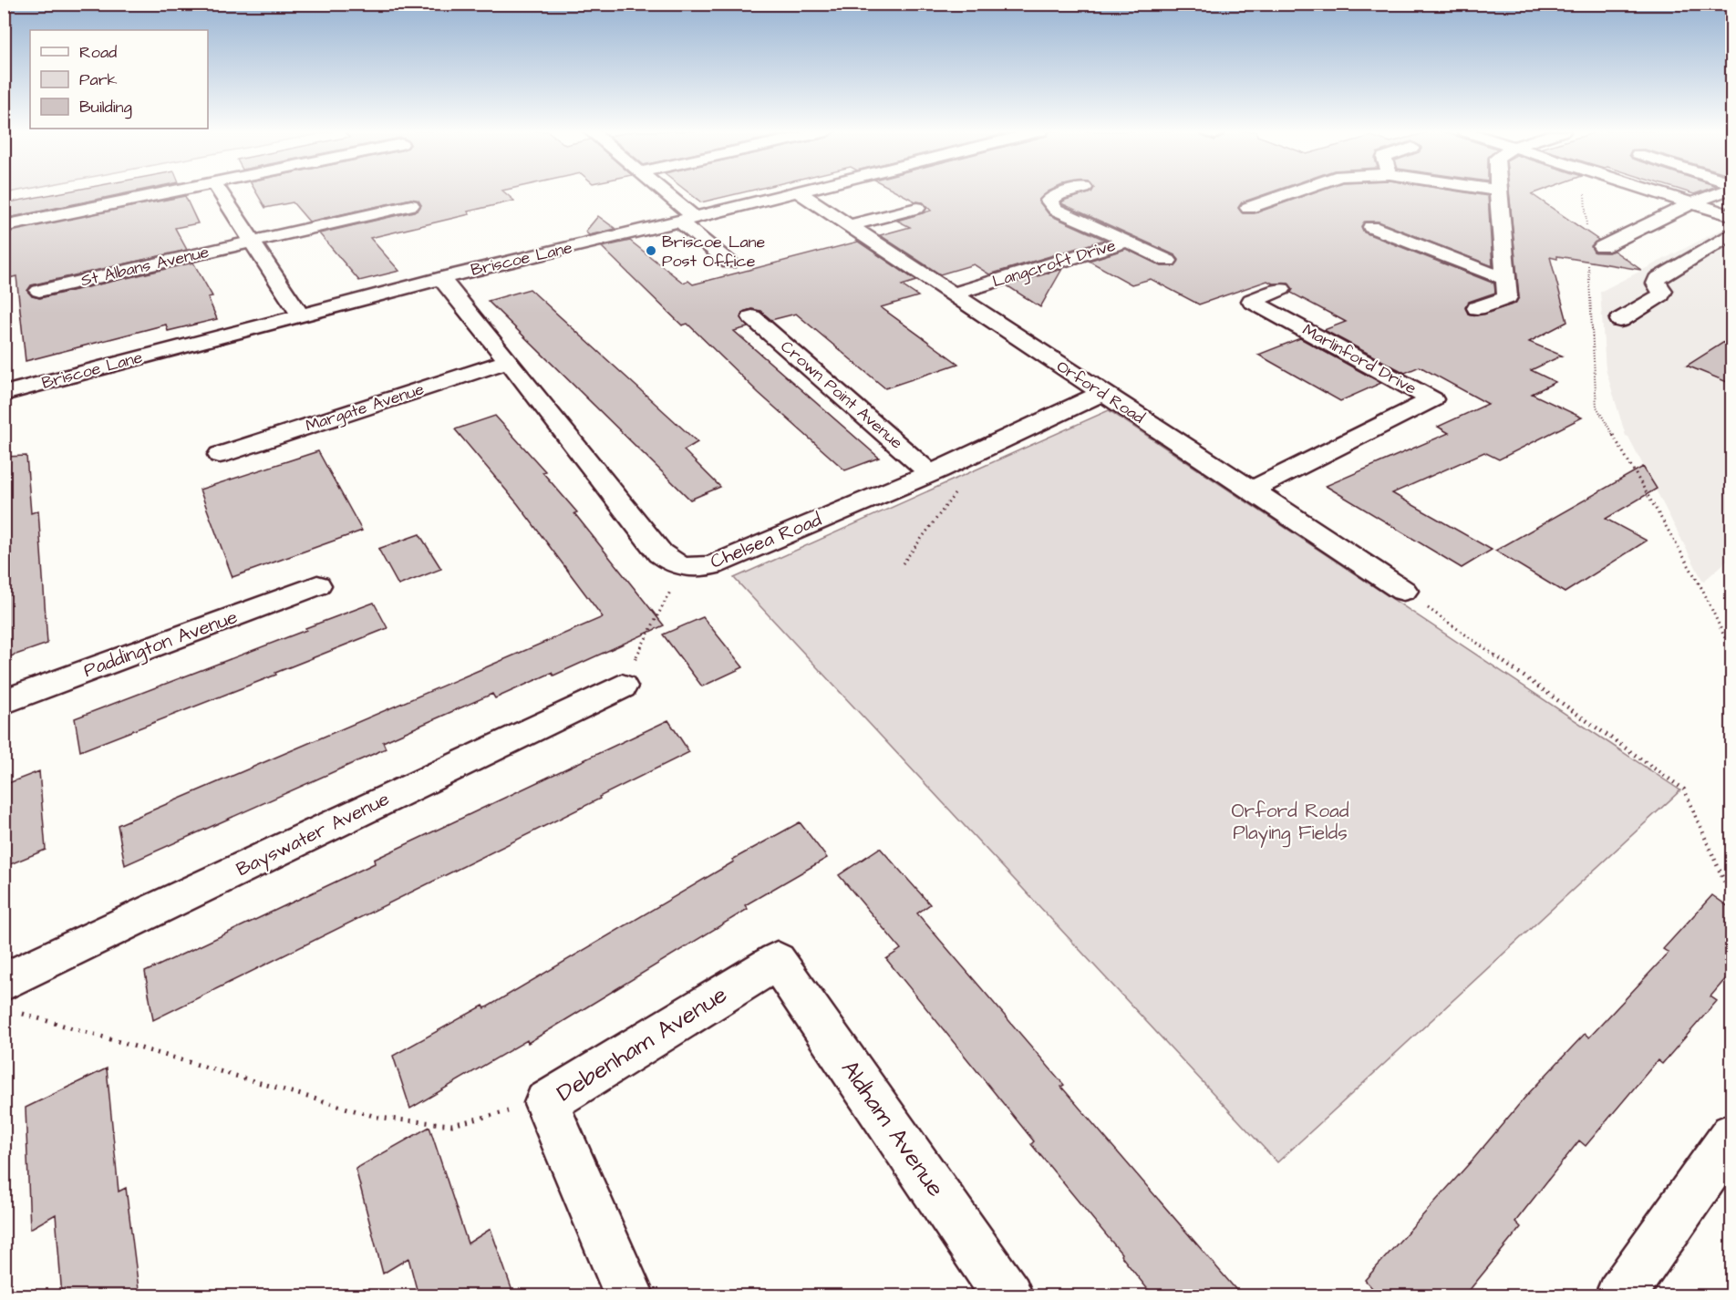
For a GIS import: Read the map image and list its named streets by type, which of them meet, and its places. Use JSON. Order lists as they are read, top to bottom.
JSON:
{
  "streets": {
    "street": [
      "Briscoe Lane",
      "Langcroft Drive",
      "St Albans Avenue",
      "Marlinford Drive",
      "Orford Road",
      "Crown Point Avenue",
      "Margate Avenue",
      "Chelsea Road",
      "Paddington Avenue",
      "Bayswater Avenue",
      "Debenham Avenue",
      "Aldham Avenue"
    ]
  },
  "crossings": [
    ["Briscoe Lane", "Chelsea Road"],
    ["Langcroft Drive", "Orford Road"],
    ["Marlinford Drive", "Orford Road"],
    ["Orford Road", "Chelsea Road"],
    ["Crown Point Avenue", "Chelsea Road"],
    ["Margate Avenue", "Chelsea Road"],
    ["Debenham Avenue", "Aldham Avenue"]
  ],
  "parks": ["Orford Road Playing Fields"],
  "places": ["Briscoe Lane Post Office"],
  "legend": ["Road", "Park", "Building"]
}
